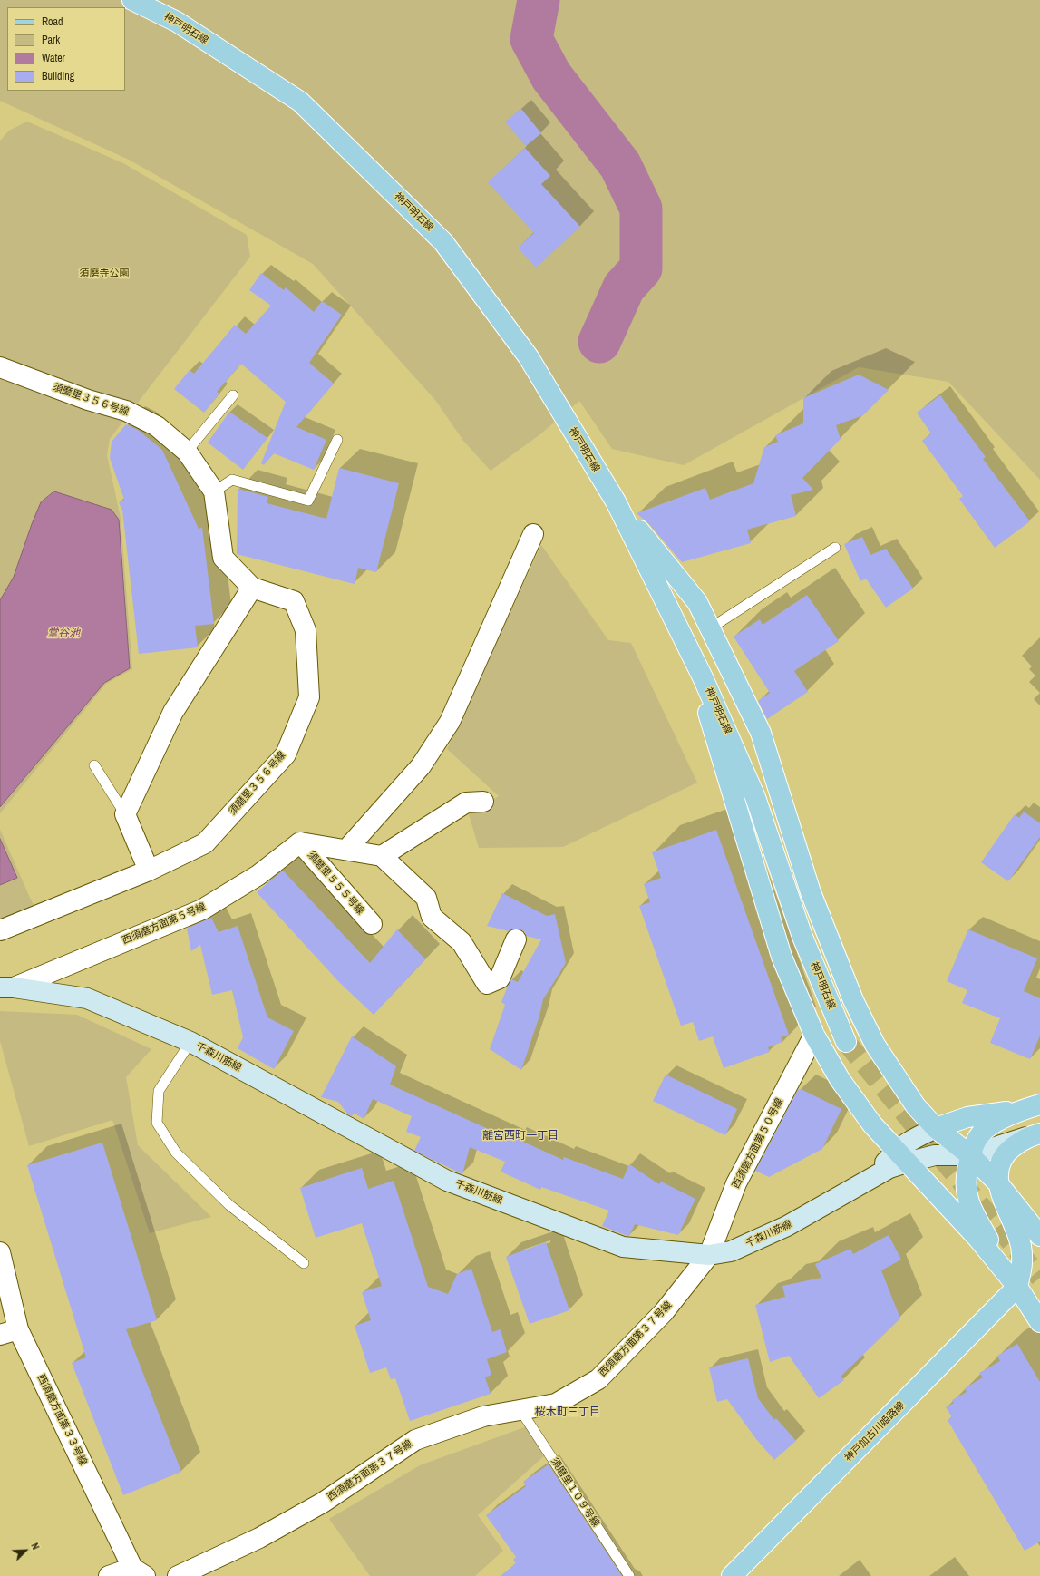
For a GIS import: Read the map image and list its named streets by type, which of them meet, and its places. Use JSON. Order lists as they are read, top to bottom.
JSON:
{
  "streets": {
    "main road": ["神戸明石線", "神戸加古川姫路線"],
    "street": [
      "須磨里３５６号線",
      "須磨里５５５号線",
      "西須磨方面第５号線",
      "千森川筋線",
      "西須磨方面第５０号線",
      "西須磨方面第３７号線",
      "西須磨方面第３３号線"
    ],
    "lane": ["須磨里１０９号線"]
  },
  "crossings": [
    ["須磨里５５５号線", "西須磨方面第５号線"],
    ["西須磨方面第５号線", "千森川筋線"],
    ["千森川筋線", "西須磨方面第５０号線"],
    ["千森川筋線", "西須磨方面第３７号線"],
    ["千森川筋線", "神戸加古川姫路線"],
    ["西須磨方面第５０号線", "西須磨方面第３７号線"],
    ["西須磨方面第３７号線", "須磨里１０９号線"]
  ],
  "districts": ["離宮西町一丁目", "桜木町三丁目"],
  "water": ["堂谷池"],
  "parks": ["須磨寺公園"],
  "legend": [
    "Road",
    "Park",
    "Water",
    "Building"
  ],
  "north": "top right"
}
